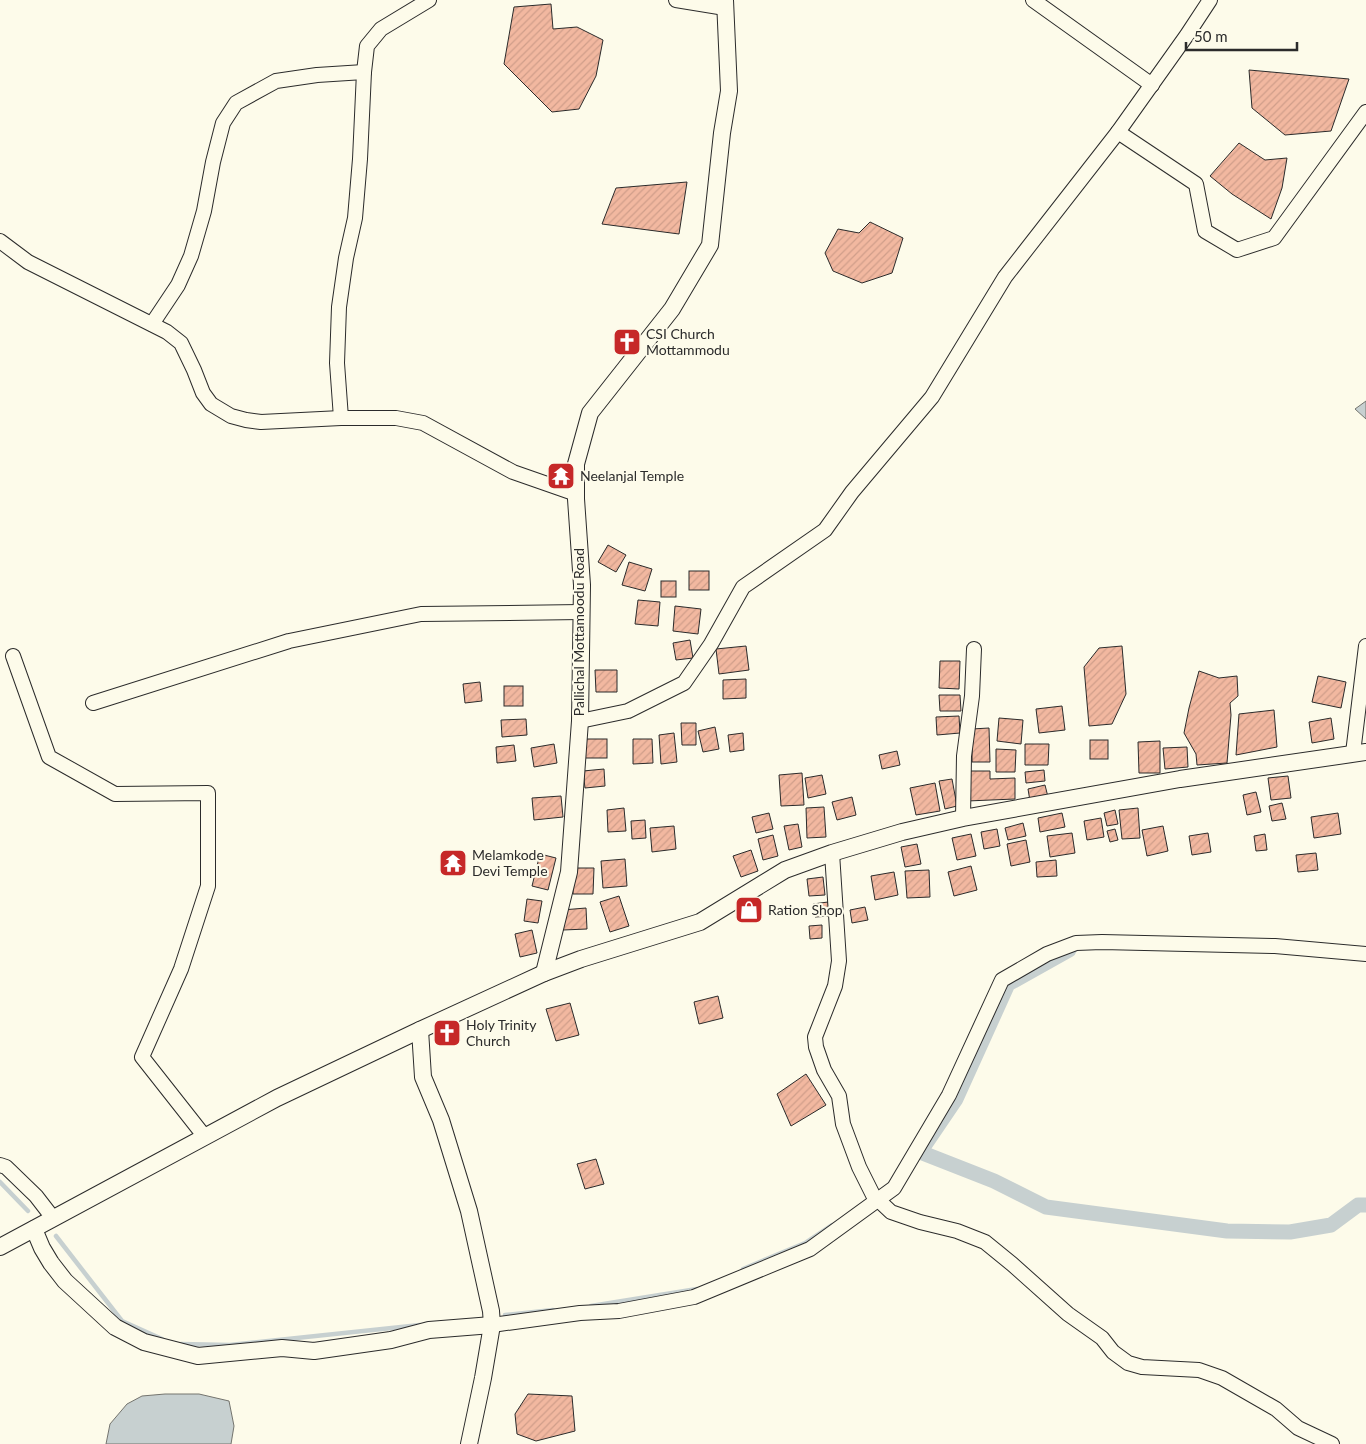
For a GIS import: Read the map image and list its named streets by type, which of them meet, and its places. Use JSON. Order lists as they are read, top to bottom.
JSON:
{
  "streets": {
    "street": ["Pallichal Mottamoodu Road"]
  },
  "places": {
    "church": ["CSI Church Mottammodu", "Holy Trinity Church"],
    "temple": ["Neelanjal Temple", "Melamkode Devi Temple"],
    "shop": ["Ration Shop"]
  },
  "scale_bar": "50 m"
}
